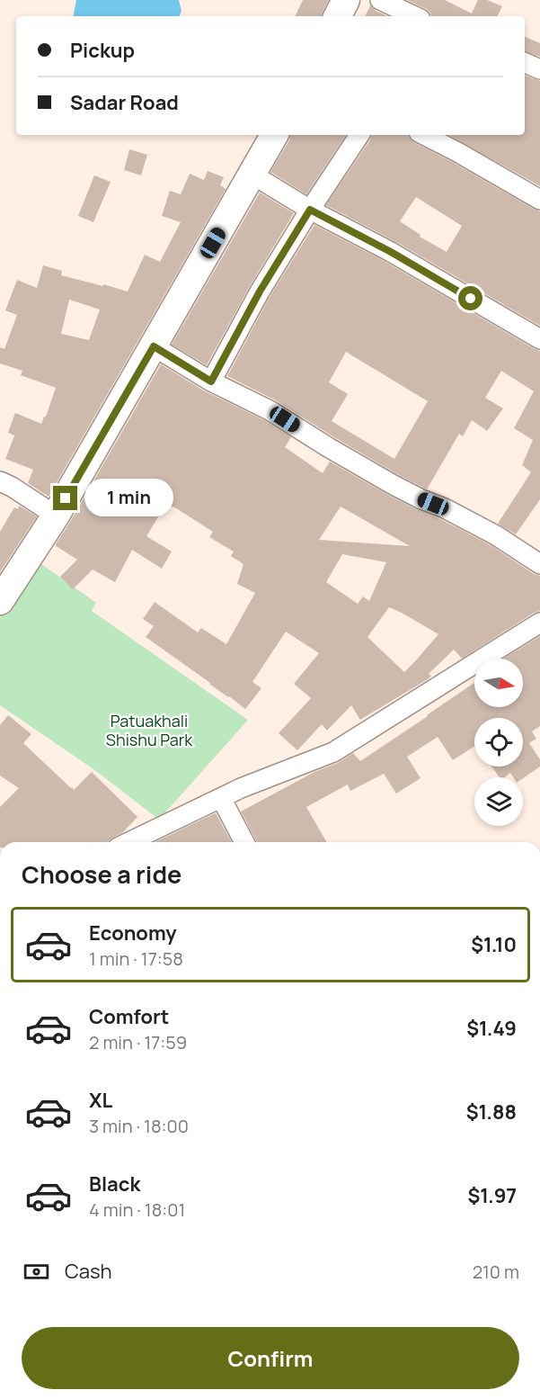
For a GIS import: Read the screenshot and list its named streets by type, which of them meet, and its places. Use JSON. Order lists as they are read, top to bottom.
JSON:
{
  "parks": ["Patuakhali Shishu Park"],
  "north": "right",
  "page": {
    "banner": ["Pickup", "Sadar Road"],
    "bubble": "1 min",
    "heading": "Choose a ride",
    "list": [
      {
        "name": "Economy",
        "note": "1 min · 17:58",
        "value": "$1.10"
      },
      {
        "name": "Comfort",
        "note": "2 min · 17:59",
        "value": "$1.49"
      },
      {
        "name": "XL",
        "note": "3 min · 18:00",
        "value": "$1.88"
      },
      {
        "name": "Black",
        "note": "4 min · 18:01",
        "value": "$1.97"
      }
    ],
    "pay": ["Cash", "210 m"],
    "buttons": "Confirm"
  }
}
